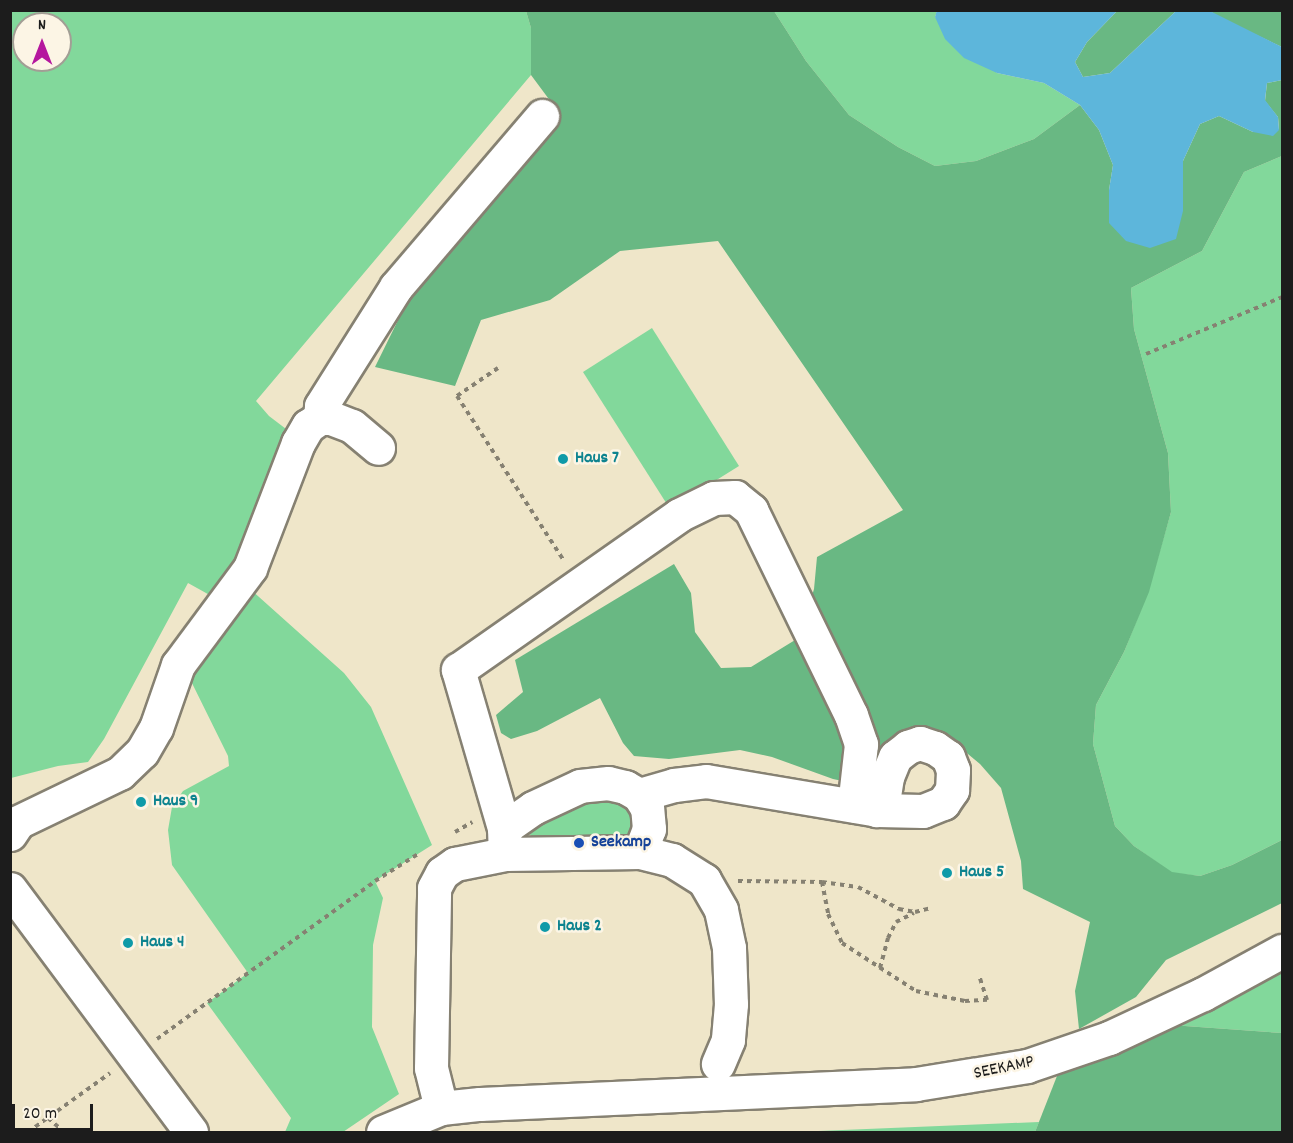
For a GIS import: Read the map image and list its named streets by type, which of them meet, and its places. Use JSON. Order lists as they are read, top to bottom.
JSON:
{
  "streets": {
    "street": ["SEEKAMP"]
  },
  "places": [
    "Haus 7",
    "Haus 9",
    "Seekamp",
    "Haus 5",
    "Haus 2",
    "Haus 4"
  ],
  "scale_bar": "20 m",
  "north": "top"
}
